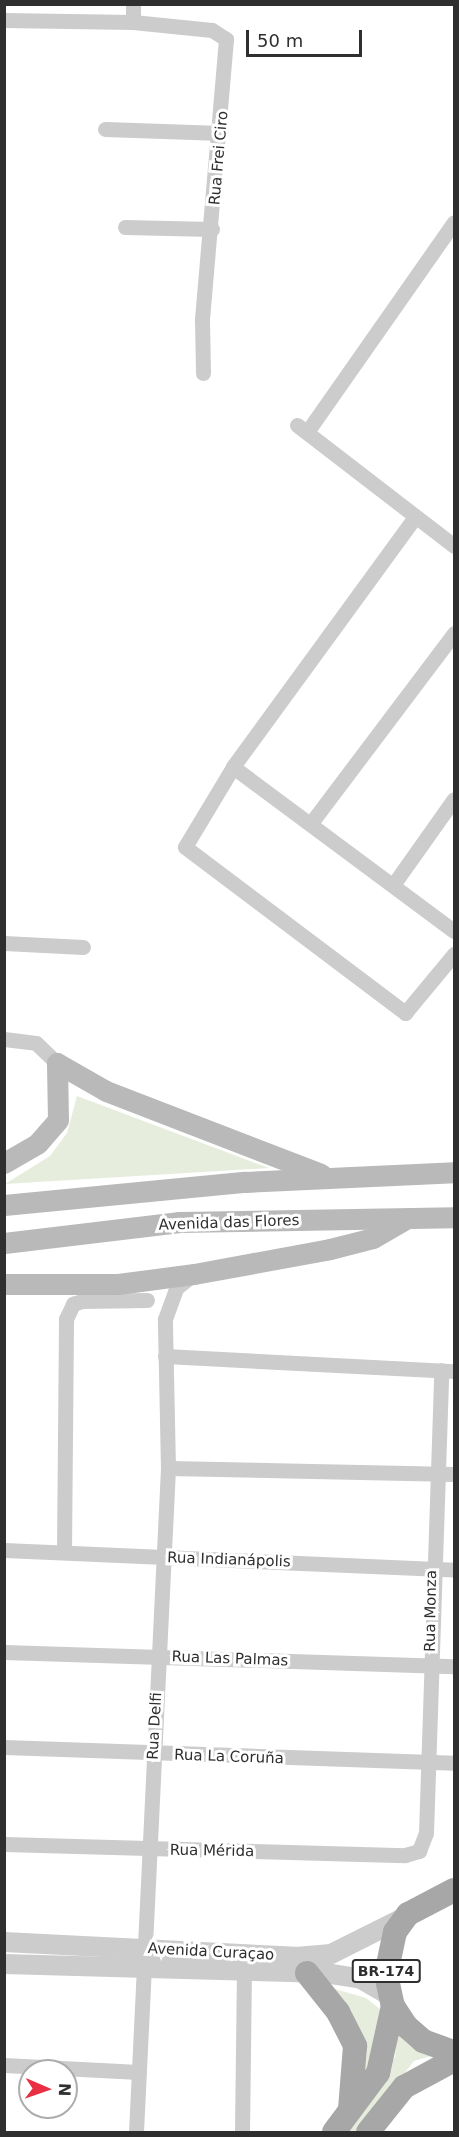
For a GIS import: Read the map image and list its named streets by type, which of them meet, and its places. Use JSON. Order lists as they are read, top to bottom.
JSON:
{
  "streets": {
    "main road": ["Avenida das Flores", "BR-174"],
    "street": [
      "Rua Frei Ciro",
      "Rua Indianápolis",
      "Rua Monza",
      "Rua Las Palmas",
      "Rua Delfi",
      "Rua La Coruña",
      "Rua Mérida",
      "Avenida Curaçao"
    ]
  },
  "crossings": [
    ["Rua Indianápolis", "Rua Monza"],
    ["Rua Indianápolis", "Rua Delfi"],
    ["Rua Monza", "Rua Las Palmas"],
    ["Rua Monza", "Rua La Coruña"],
    ["Rua Monza", "Rua Mérida"],
    ["Rua Las Palmas", "Rua Delfi"],
    ["Rua Delfi", "Rua La Coruña"],
    ["Rua Delfi", "Rua Mérida"],
    ["Rua Delfi", "Avenida Curaçao"],
    ["Avenida Curaçao", "BR-174"]
  ],
  "scale_bar": "50 m",
  "north": "right"
}
